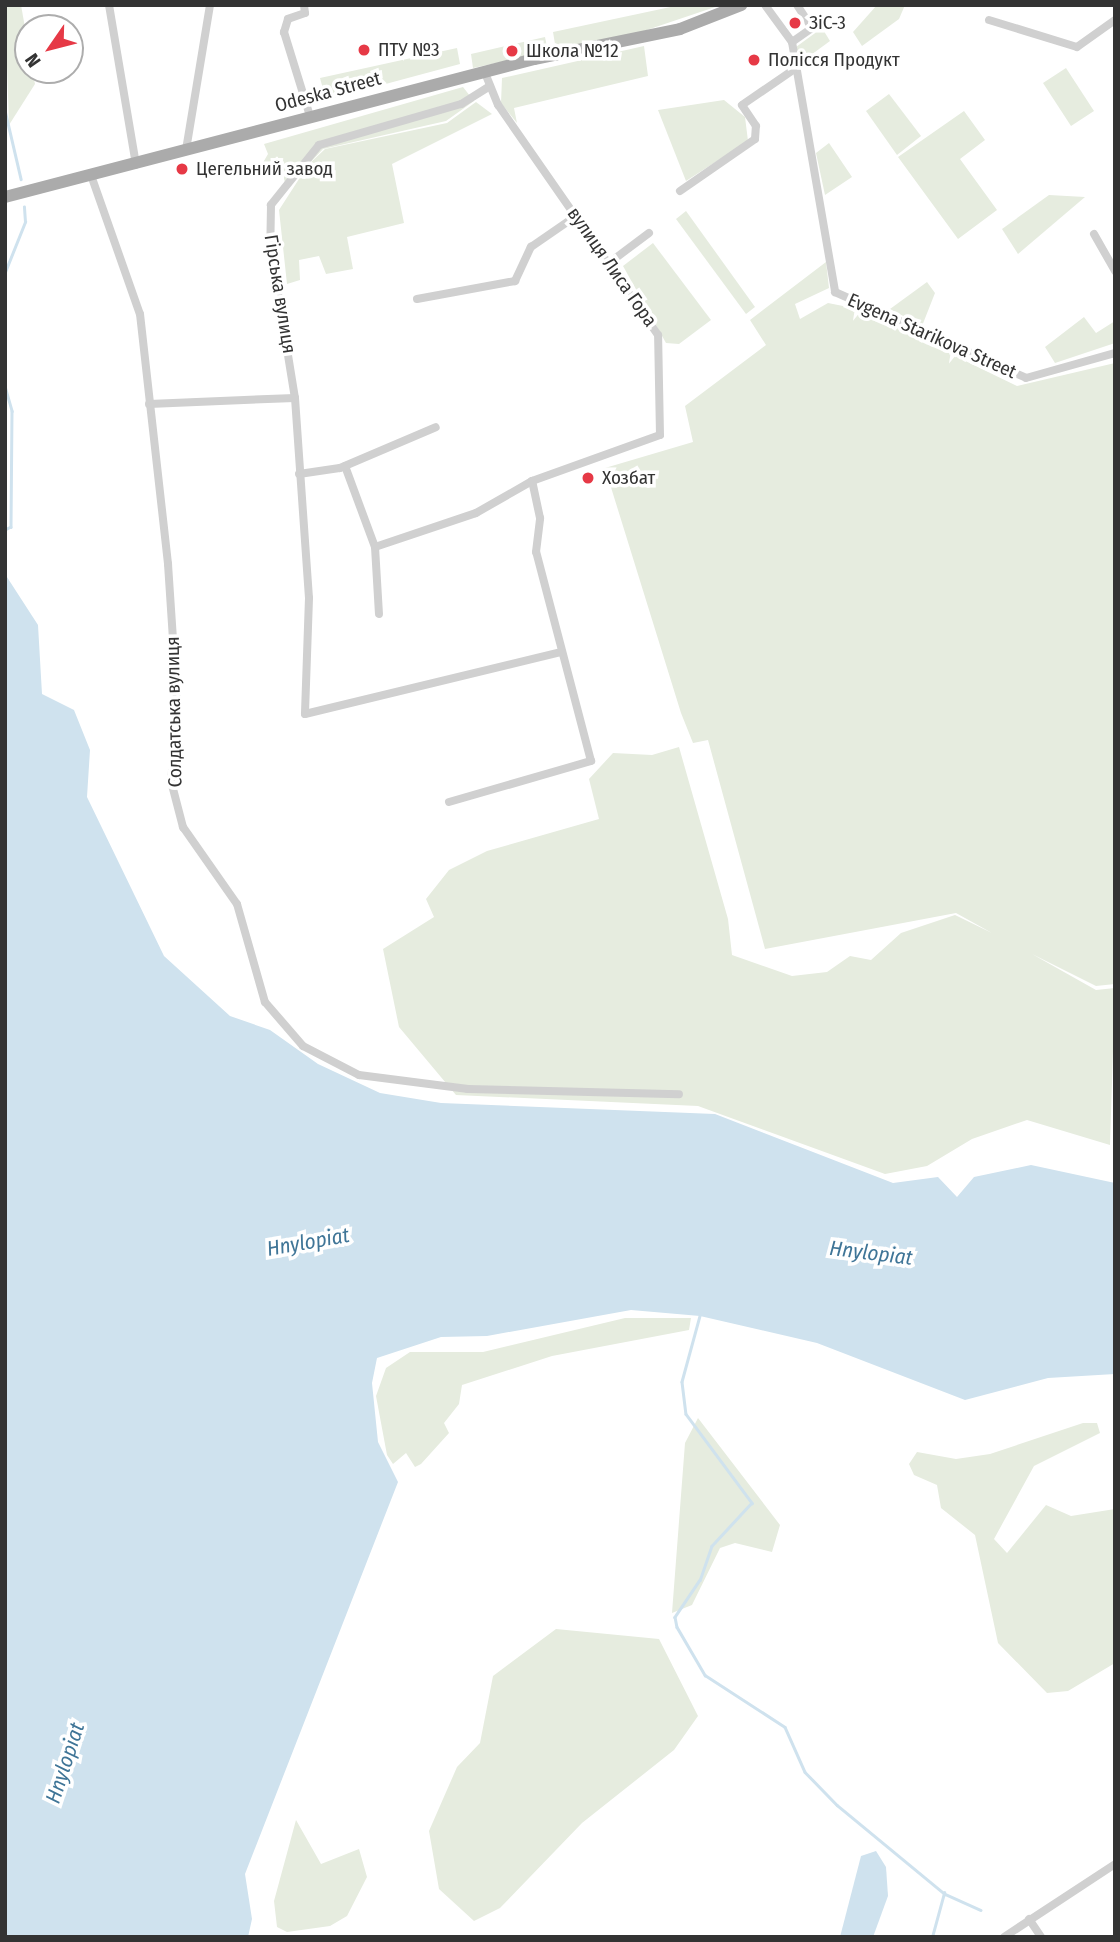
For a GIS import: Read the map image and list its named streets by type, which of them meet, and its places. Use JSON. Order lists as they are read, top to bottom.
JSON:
{
  "streets": {
    "main road": ["Odeska Street"],
    "street": [
      "вулиця Лиса Гора",
      "Гірська вулиця",
      "Evgena Starikova Street",
      "Солдатська вулиця"
    ]
  },
  "crossings": [
    ["Odeska Street", "вулиця Лиса Гора"],
    ["Odeska Street", "Солдатська вулиця"],
    ["вулиця Лиса Гора", "Гірська вулиця"]
  ],
  "water": ["Hnylopiat"],
  "places": [
    "ЗіС-3",
    "ПТУ №3",
    "Школа №12",
    "Полісся Продукт",
    "Цегельний завод",
    "Хозбат"
  ],
  "north": "bottom left"
}
